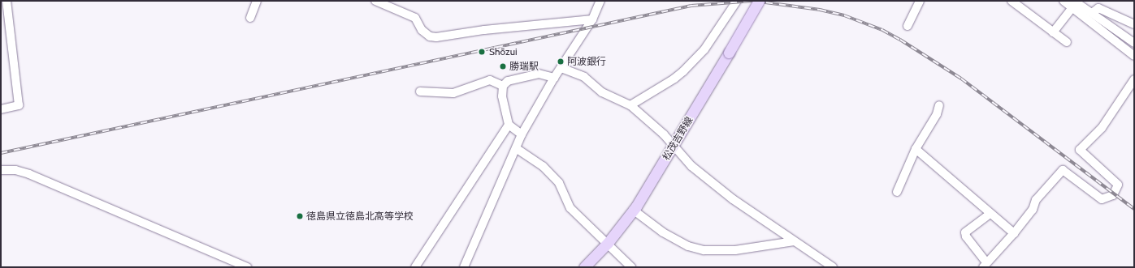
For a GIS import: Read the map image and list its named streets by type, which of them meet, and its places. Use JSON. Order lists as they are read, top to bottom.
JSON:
{
  "streets": {
    "main road": ["松茂吉野線"]
  },
  "places": [
    "Shōzui",
    "阿波銀行",
    "勝瑞駅",
    "徳島県立徳島北高等学校"
  ]
}
